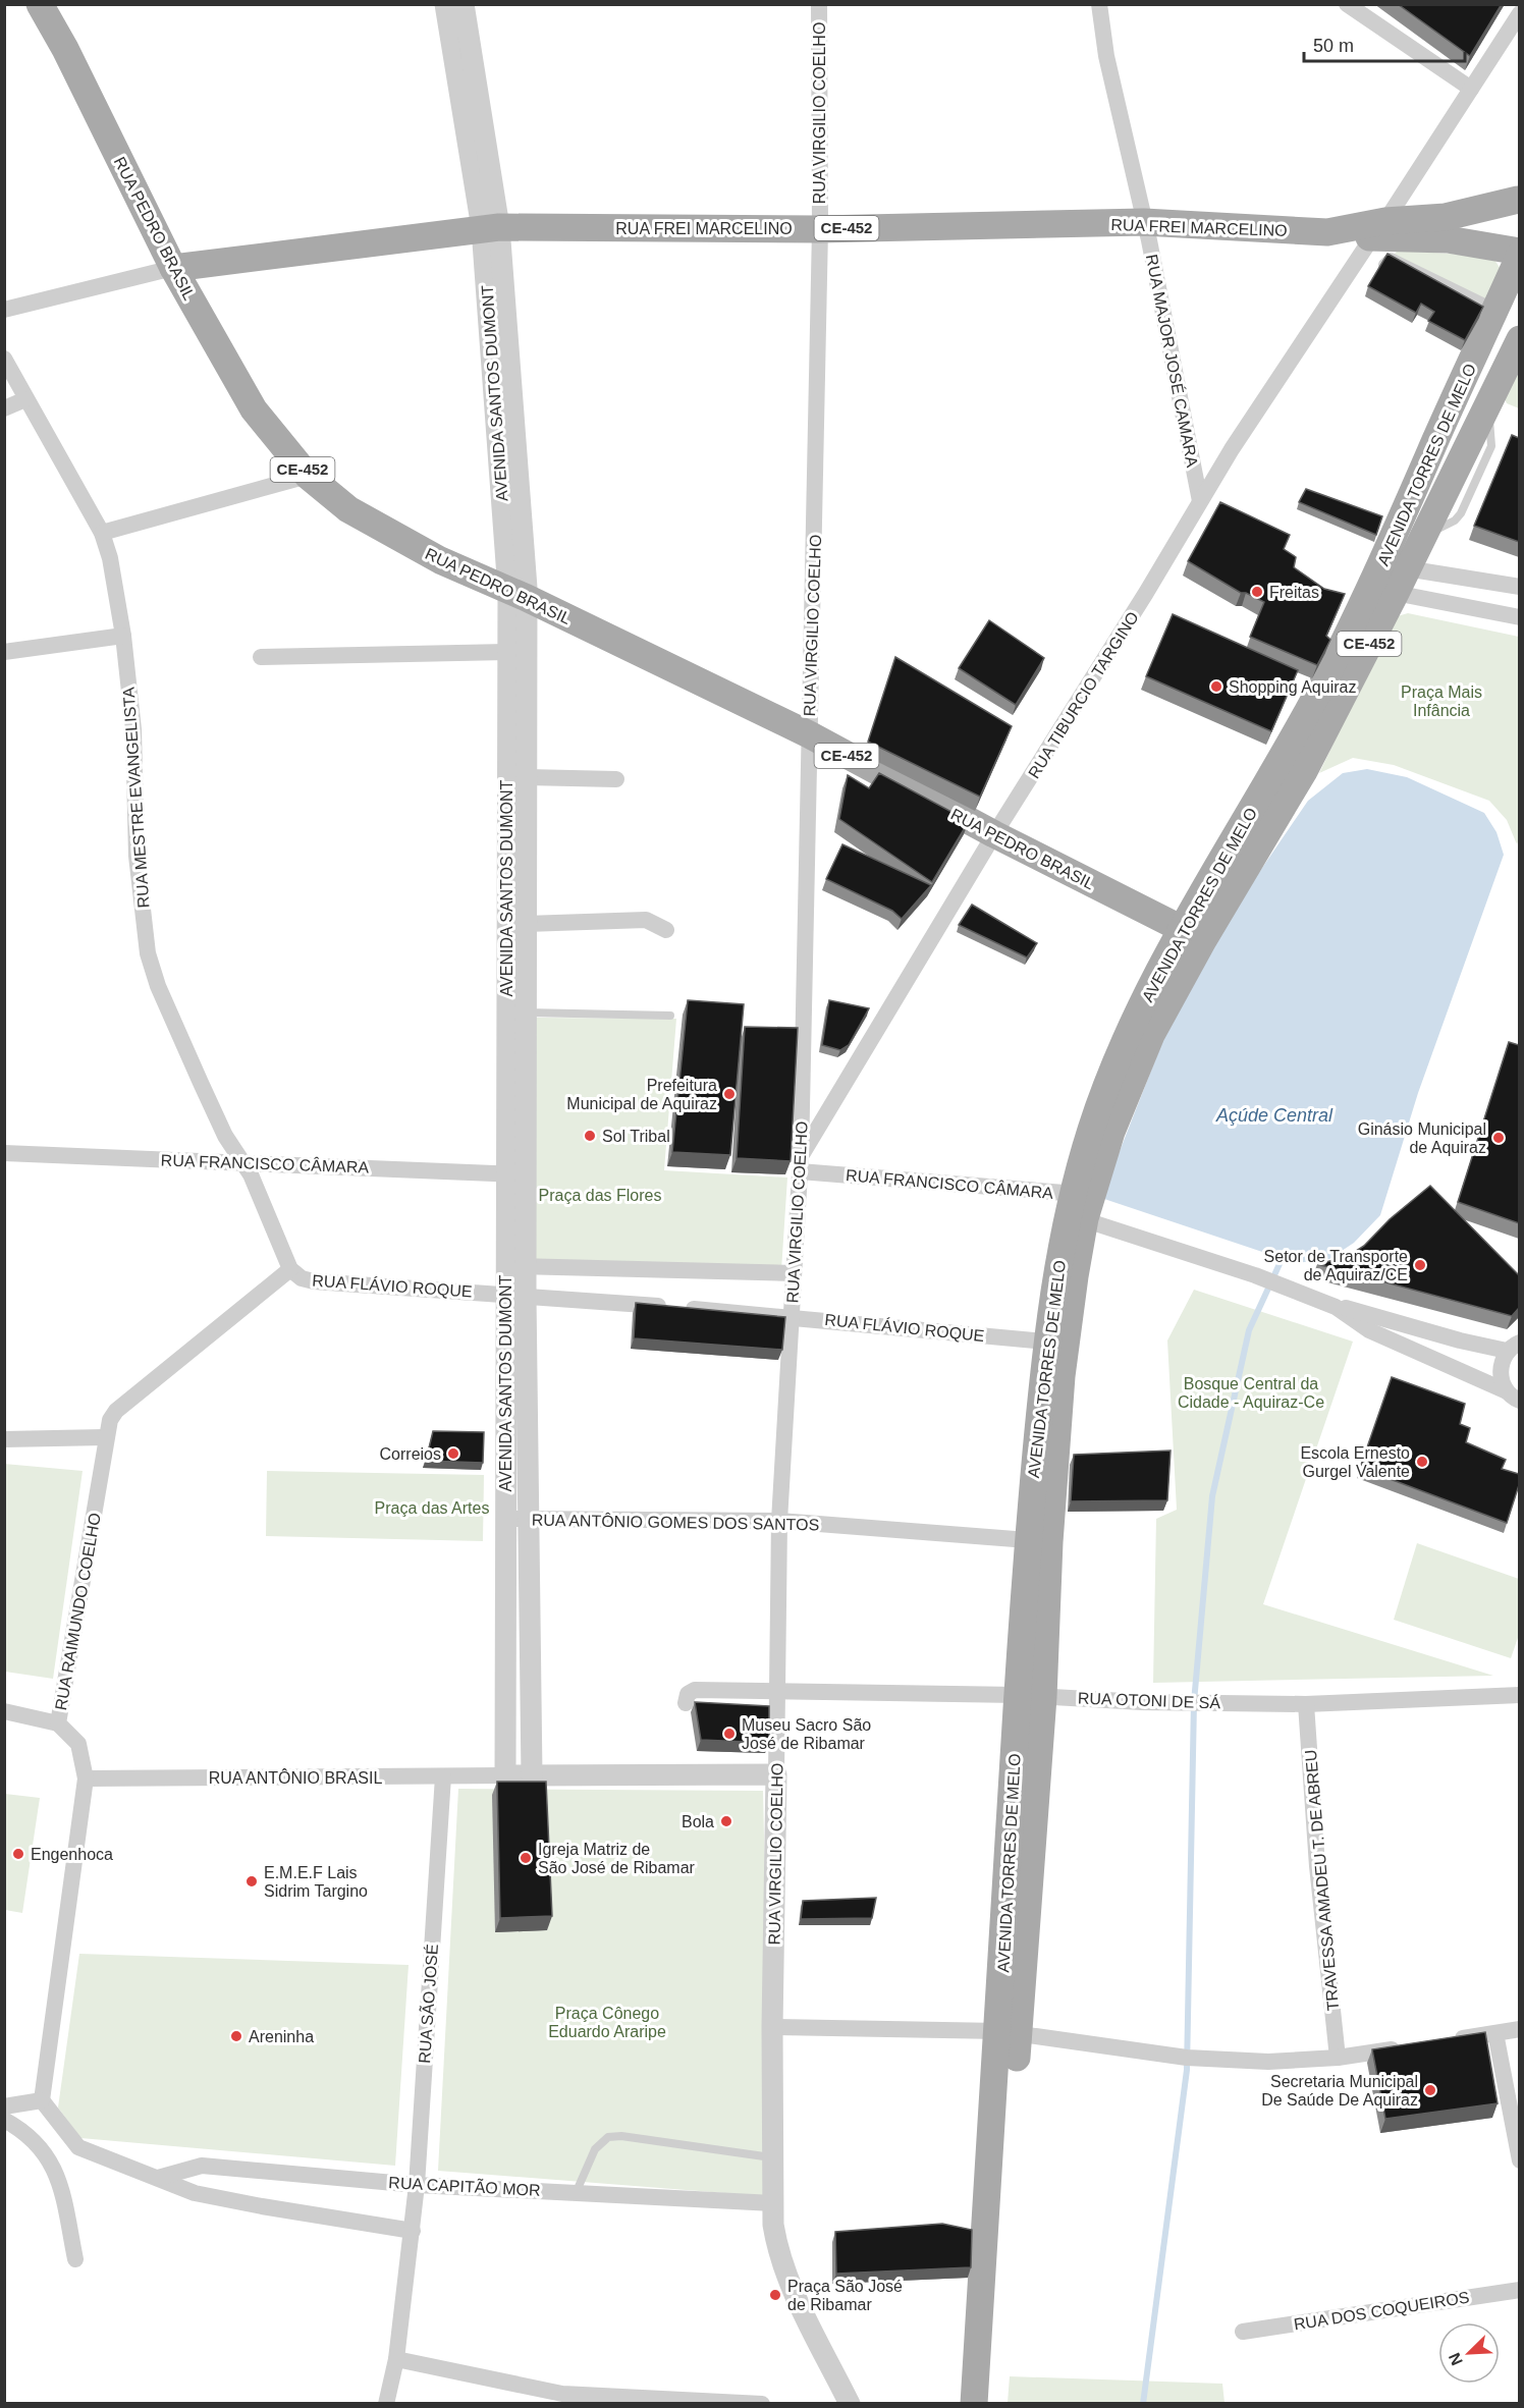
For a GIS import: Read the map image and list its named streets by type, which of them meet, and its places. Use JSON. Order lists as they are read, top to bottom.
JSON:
{
  "streets": {
    "main road": [
      "RUA FREI MARCELINO",
      "RUA PEDRO BRASIL",
      "CE-452",
      "AVENIDA TORRES DE MELO"
    ],
    "street": [
      "RUA VIRGILIO COELHO",
      "RUA MAJOR JOSÉ CAMARA",
      "AVENIDA SANTOS DUMONT",
      "RUA TIBURCIO TARGINO",
      "RUA MESTRE EVANGELISTA",
      "RUA FRANCISCO CÂMARA",
      "RUA FLÁVIO ROQUE",
      "RUA ANTÔNIO GOMES DOS SANTOS",
      "RUA RAIMUNDO COELHO",
      "RUA OTONI DE SÁ",
      "RUA ANTÔNIO BRASIL",
      "TRAVESSA AMADEU T. DE ABREU",
      "RUA SÃO JOSÉ",
      "RUA CAPITÃO MOR",
      "RUA DOS COQUEIROS"
    ]
  },
  "crossings": [
    ["RUA VIRGILIO COELHO", "RUA FREI MARCELINO"],
    ["RUA VIRGILIO COELHO", "RUA PEDRO BRASIL"],
    ["RUA VIRGILIO COELHO", "RUA TIBURCIO TARGINO"],
    ["RUA VIRGILIO COELHO", "RUA FRANCISCO CÂMARA"],
    ["RUA VIRGILIO COELHO", "RUA FLÁVIO ROQUE"],
    ["RUA VIRGILIO COELHO", "RUA ANTÔNIO GOMES DOS SANTOS"],
    ["RUA VIRGILIO COELHO", "RUA OTONI DE SÁ"],
    ["RUA VIRGILIO COELHO", "RUA CAPITÃO MOR"],
    ["RUA FREI MARCELINO", "RUA PEDRO BRASIL"],
    ["RUA FREI MARCELINO", "RUA MAJOR JOSÉ CAMARA"],
    ["RUA FREI MARCELINO", "AVENIDA SANTOS DUMONT"],
    ["RUA FREI MARCELINO", "RUA TIBURCIO TARGINO"],
    ["RUA PEDRO BRASIL", "AVENIDA SANTOS DUMONT"],
    ["RUA PEDRO BRASIL", "AVENIDA TORRES DE MELO"],
    ["RUA PEDRO BRASIL", "RUA TIBURCIO TARGINO"],
    ["RUA MAJOR JOSÉ CAMARA", "RUA TIBURCIO TARGINO"],
    ["AVENIDA SANTOS DUMONT", "RUA FRANCISCO CÂMARA"],
    ["AVENIDA SANTOS DUMONT", "RUA FLÁVIO ROQUE"],
    ["AVENIDA SANTOS DUMONT", "RUA ANTÔNIO GOMES DOS SANTOS"],
    ["AVENIDA SANTOS DUMONT", "RUA ANTÔNIO BRASIL"],
    ["AVENIDA TORRES DE MELO", "RUA FRANCISCO CÂMARA"],
    ["AVENIDA TORRES DE MELO", "RUA FLÁVIO ROQUE"],
    ["AVENIDA TORRES DE MELO", "RUA ANTÔNIO GOMES DOS SANTOS"],
    ["AVENIDA TORRES DE MELO", "RUA OTONI DE SÁ"],
    ["RUA TIBURCIO TARGINO", "RUA FRANCISCO CÂMARA"],
    ["RUA MESTRE EVANGELISTA", "RUA FRANCISCO CÂMARA"],
    ["RUA MESTRE EVANGELISTA", "RUA FLÁVIO ROQUE"],
    ["RUA MESTRE EVANGELISTA", "RUA RAIMUNDO COELHO"],
    ["RUA FLÁVIO ROQUE", "RUA RAIMUNDO COELHO"],
    ["RUA RAIMUNDO COELHO", "RUA ANTÔNIO BRASIL"],
    ["RUA OTONI DE SÁ", "TRAVESSA AMADEU T. DE ABREU"],
    ["RUA ANTÔNIO BRASIL", "RUA SÃO JOSÉ"],
    ["RUA SÃO JOSÉ", "RUA CAPITÃO MOR"]
  ],
  "water": ["Açúde Central"],
  "parks": [
    "Praça Mais Infância",
    "Praça das Flores",
    "Bosque Central da Cidade - Aquiraz-Ce",
    "Praça das Artes",
    "Praça Cônego Eduardo Araripe"
  ],
  "places": [
    "Freitas",
    "Shopping Aquiraz",
    "Prefeitura Municipal de Aquiraz",
    "Sol Tribal",
    "Ginásio Municipal de Aquiraz",
    "Setor de Transporte de Aquiraz/CE",
    "Correios",
    "Escola Ernesto Gurgel Valente",
    "Museu Sacro São José de Ribamar",
    "Bola",
    "Engenhoca",
    "Igreja Matriz de São José de Ribamar",
    "E.M.E.F Lais Sidrim Targino",
    "Areninha",
    "Secretaria Municipal De Saúde De Aquiraz",
    "Praça São José de Ribamar"
  ],
  "scale_bar": "50 m",
  "north": "bottom left"
}
